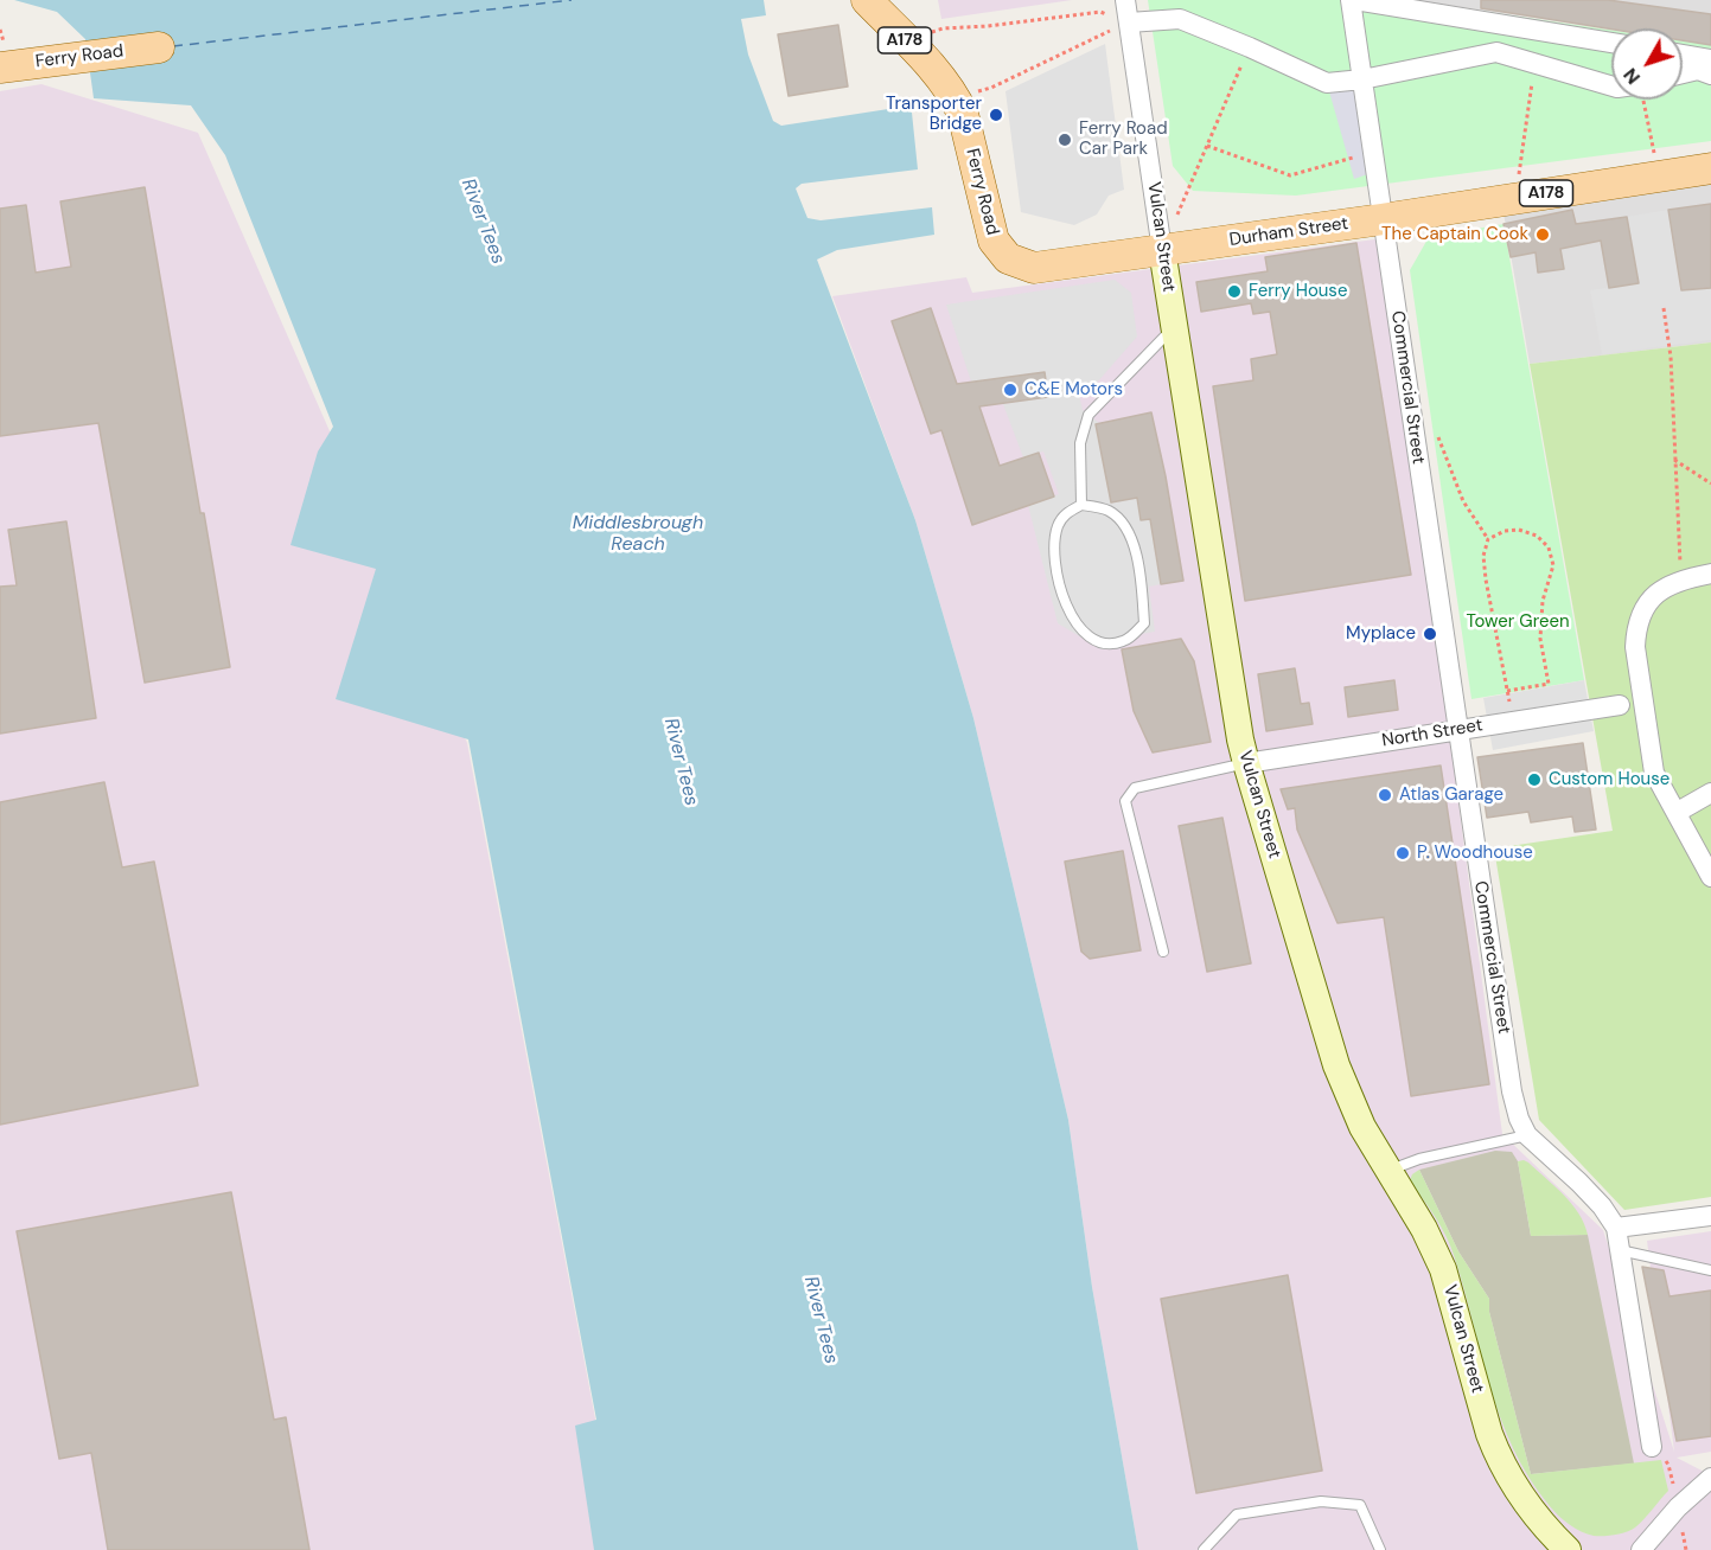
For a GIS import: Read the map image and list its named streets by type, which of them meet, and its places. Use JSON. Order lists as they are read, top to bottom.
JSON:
{
  "streets": {
    "main road": ["A178", "Ferry Road", "Durham Street"],
    "street": ["Vulcan Street", "Commercial Street", "North Street"]
  },
  "crossings": [
    ["Ferry Road", "Durham Street"],
    ["Ferry Road", "Vulcan Street"],
    ["Durham Street", "Vulcan Street"],
    ["Durham Street", "Commercial Street"],
    ["Vulcan Street", "North Street"],
    ["Commercial Street", "North Street"]
  ],
  "water": ["River Tees", "Middlesbrough Reach"],
  "parks": ["Tower Green"],
  "places": [
    "Transporter Bridge",
    "Ferry Road Car Park",
    "The Captain Cook",
    "Ferry House",
    "C&E Motors",
    "Myplace",
    "Custom House",
    "Atlas Garage",
    "P. Woodhouse"
  ],
  "north": "bottom left"
}
